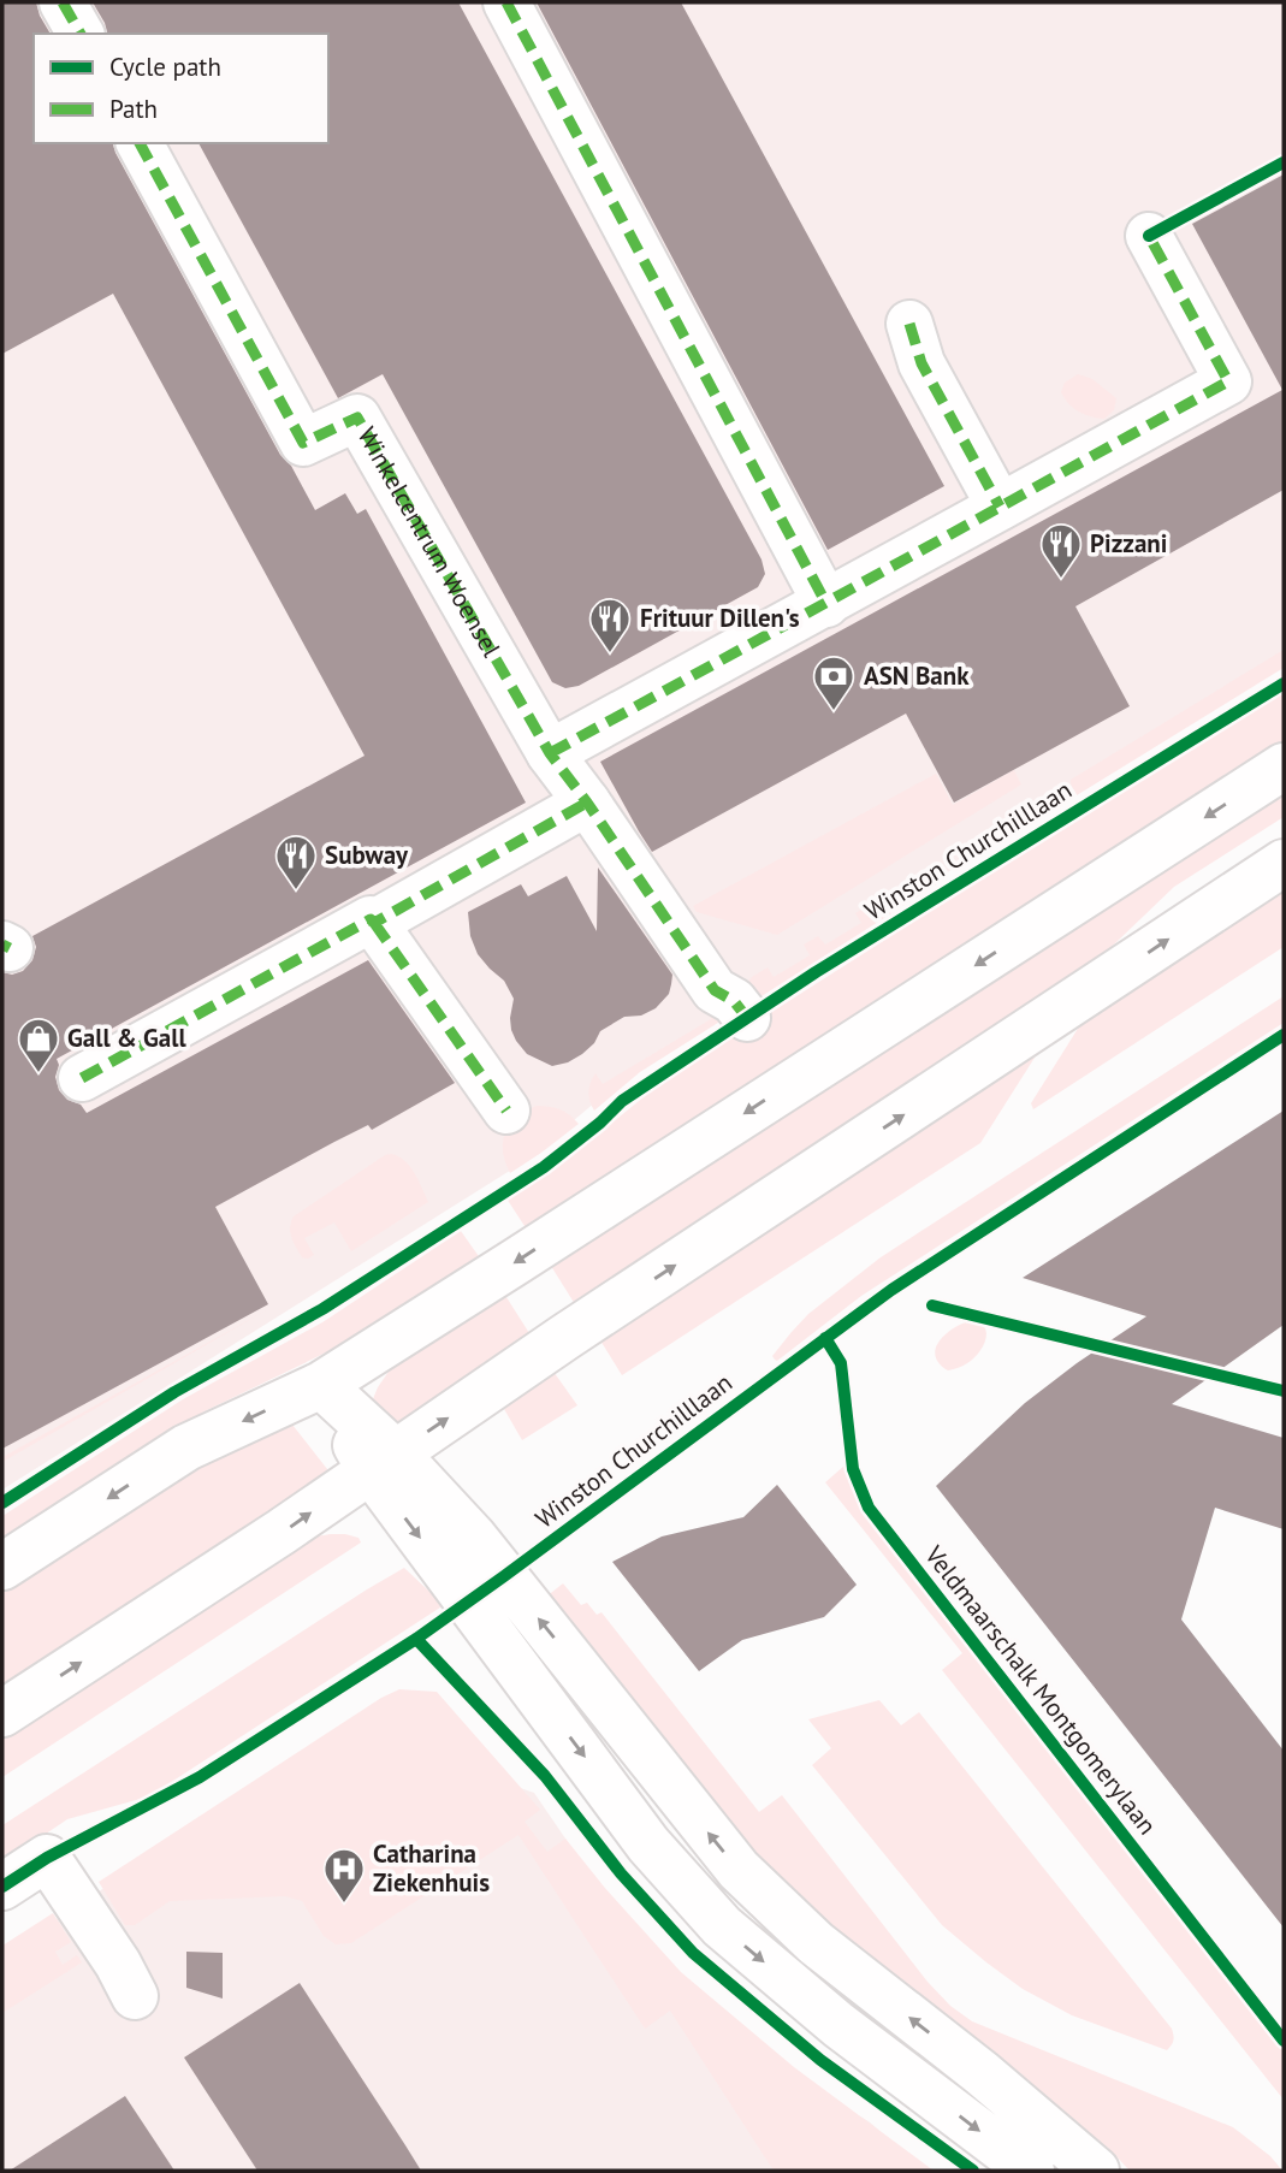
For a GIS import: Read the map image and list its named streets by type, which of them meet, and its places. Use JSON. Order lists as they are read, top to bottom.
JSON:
{
  "streets": {
    "main road": ["Winkelcentrum Woensel"],
    "cycle path": ["Winston Churchilllaan", "Veldmaarschalk Montgomerylaan"]
  },
  "places": {
    "restaurant": ["Pizzani", "Frituur Dillen's", "Subway"],
    "bank": ["ASN Bank"],
    "shop": ["Gall & Gall"],
    "hospital": ["Catharina Ziekenhuis"]
  },
  "legend": ["Cycle path", "Path"]
}
